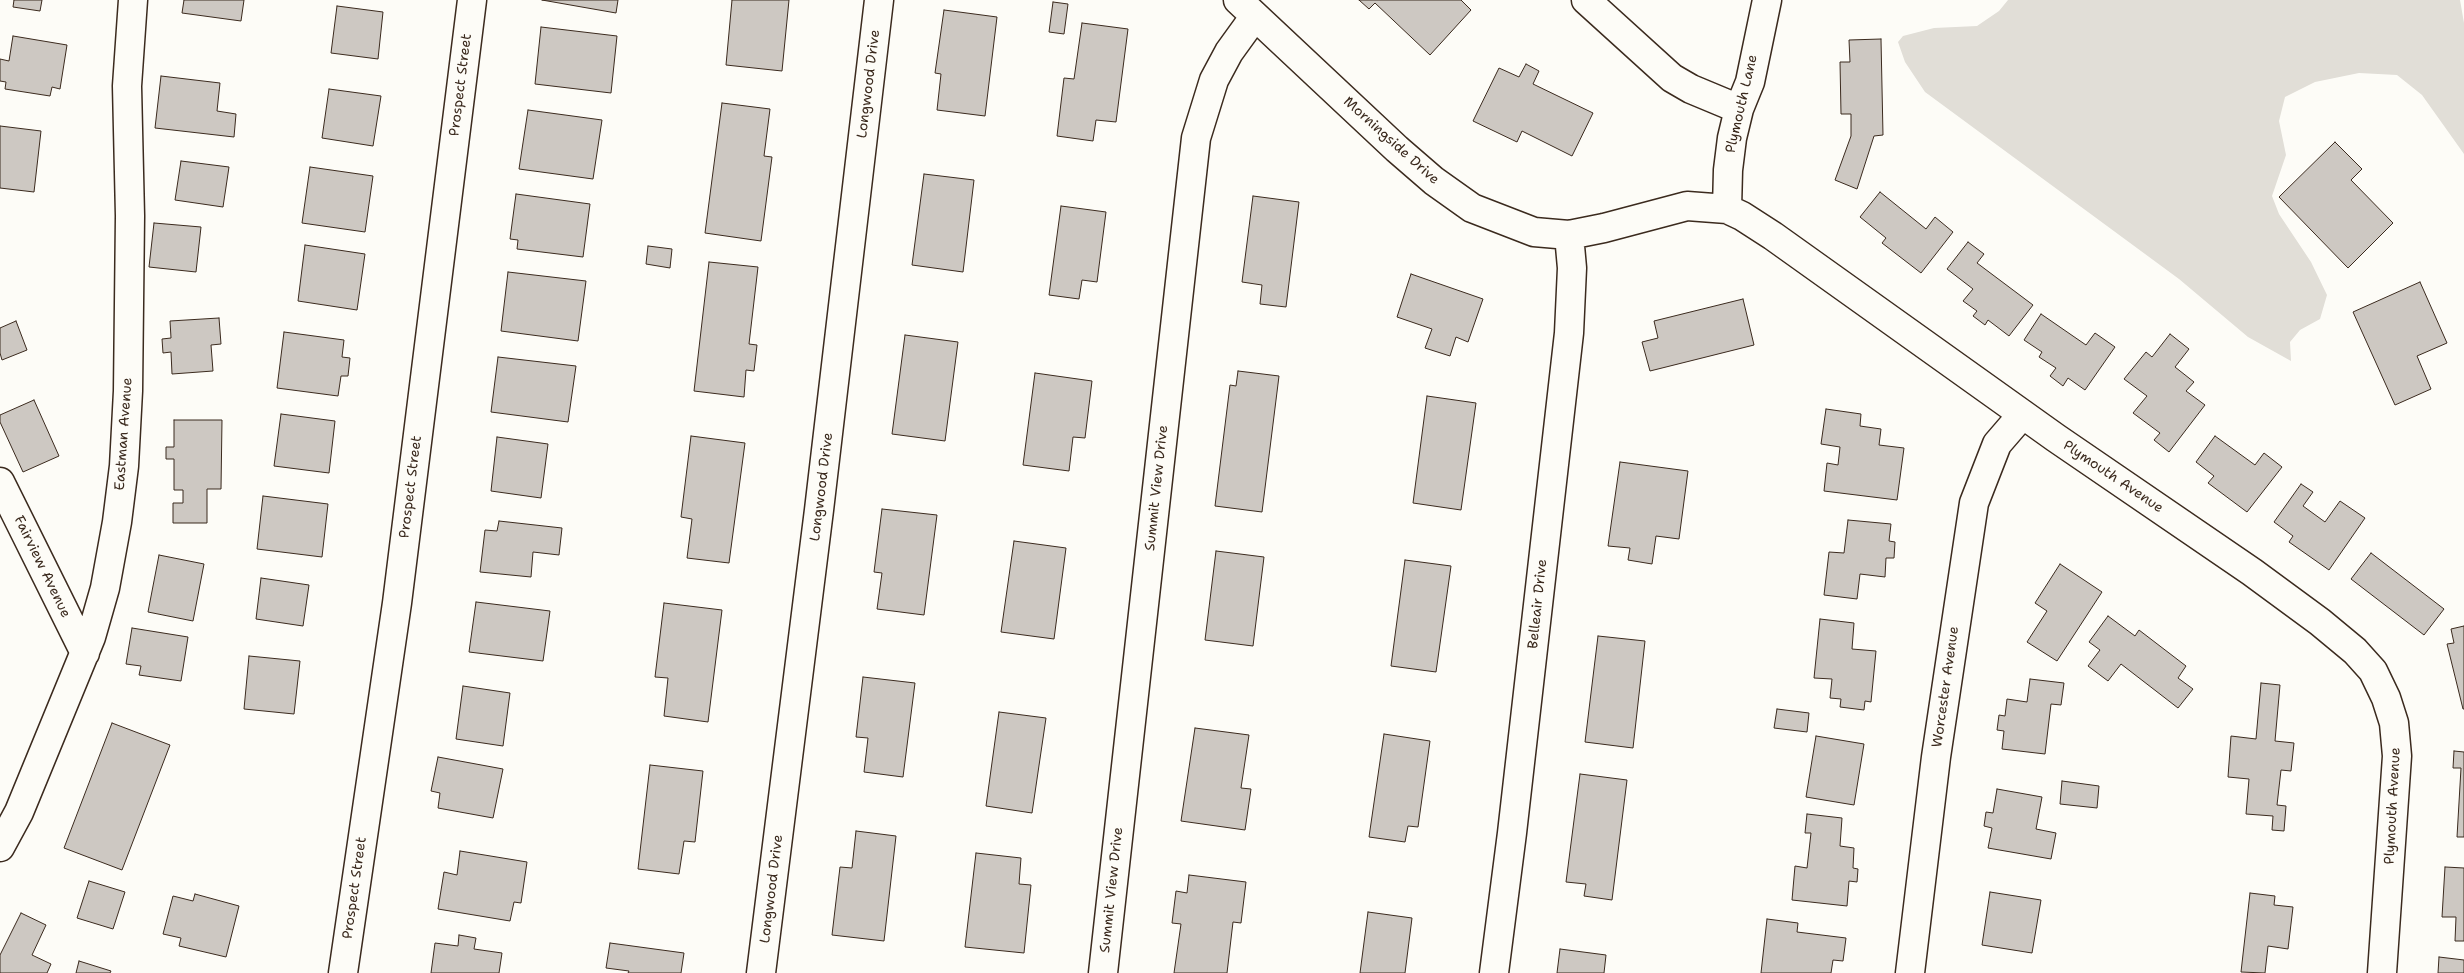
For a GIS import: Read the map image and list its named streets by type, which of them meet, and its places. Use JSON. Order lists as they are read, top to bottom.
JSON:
{
  "streets": {
    "street": [
      "Longwood Drive",
      "Prospect Street",
      "Plymouth Lane",
      "Morningside Drive",
      "Eastman Avenue",
      "Plymouth Avenue",
      "Summit View Drive",
      "Fairview Avenue",
      "Belleair Drive",
      "Worcester Avenue"
    ]
  },
  "crossings": [
    ["Plymouth Lane", "Plymouth Avenue"],
    ["Morningside Drive", "Plymouth Avenue"],
    ["Morningside Drive", "Summit View Drive"],
    ["Morningside Drive", "Belleair Drive"],
    ["Eastman Avenue", "Fairview Avenue"],
    ["Plymouth Avenue", "Belleair Drive"],
    ["Plymouth Avenue", "Worcester Avenue"]
  ]
}
